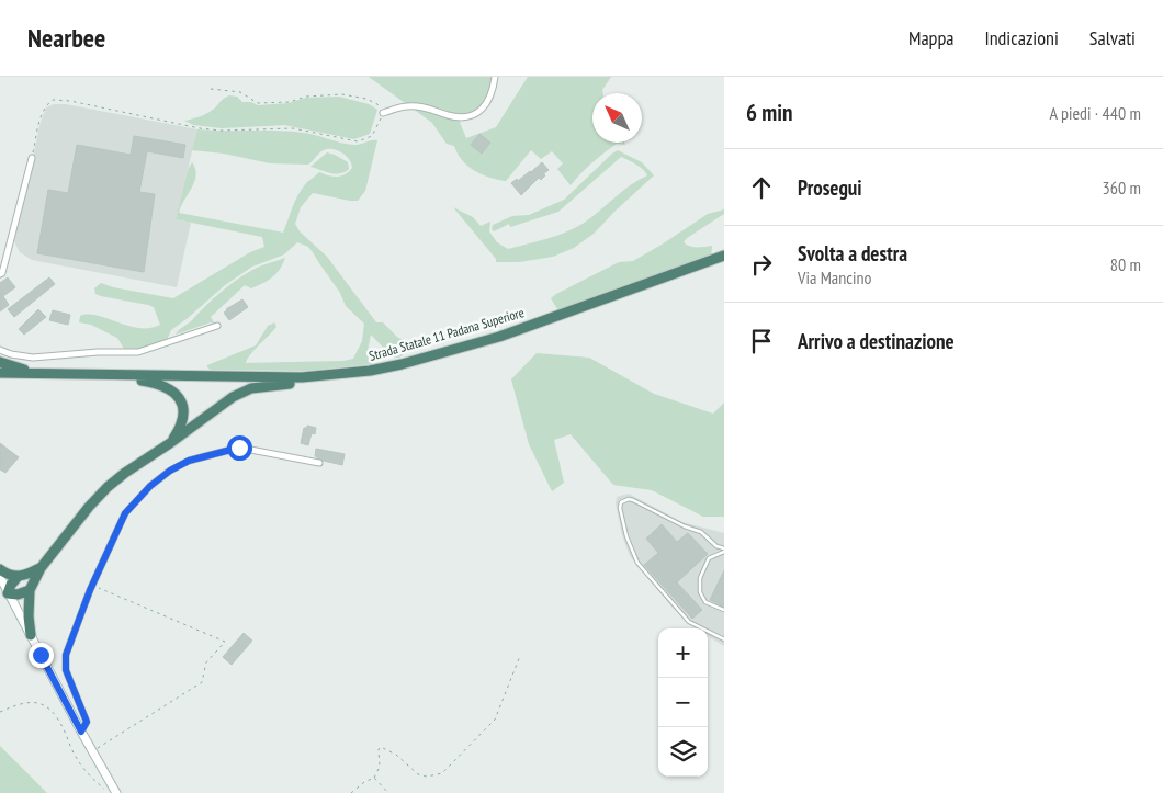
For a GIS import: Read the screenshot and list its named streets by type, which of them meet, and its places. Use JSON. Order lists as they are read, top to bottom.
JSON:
{
  "streets": {
    "highway": ["Strada Statale 11 Padana Superiore"]
  },
  "north": "top left",
  "page": {
    "header": "Nearbee",
    "nav": ["Mappa", "Indicazioni", "Salvati"],
    "heading": ["6 min", "A piedi · 440 m"],
    "list": [
      ["Prosegui", "360 m"],
      ["Svolta a destra", "Via Mancino", "80 m"],
      "Arrivo a destinazione"
    ],
    "map_buttons": ["+", "−"]
  }
}
